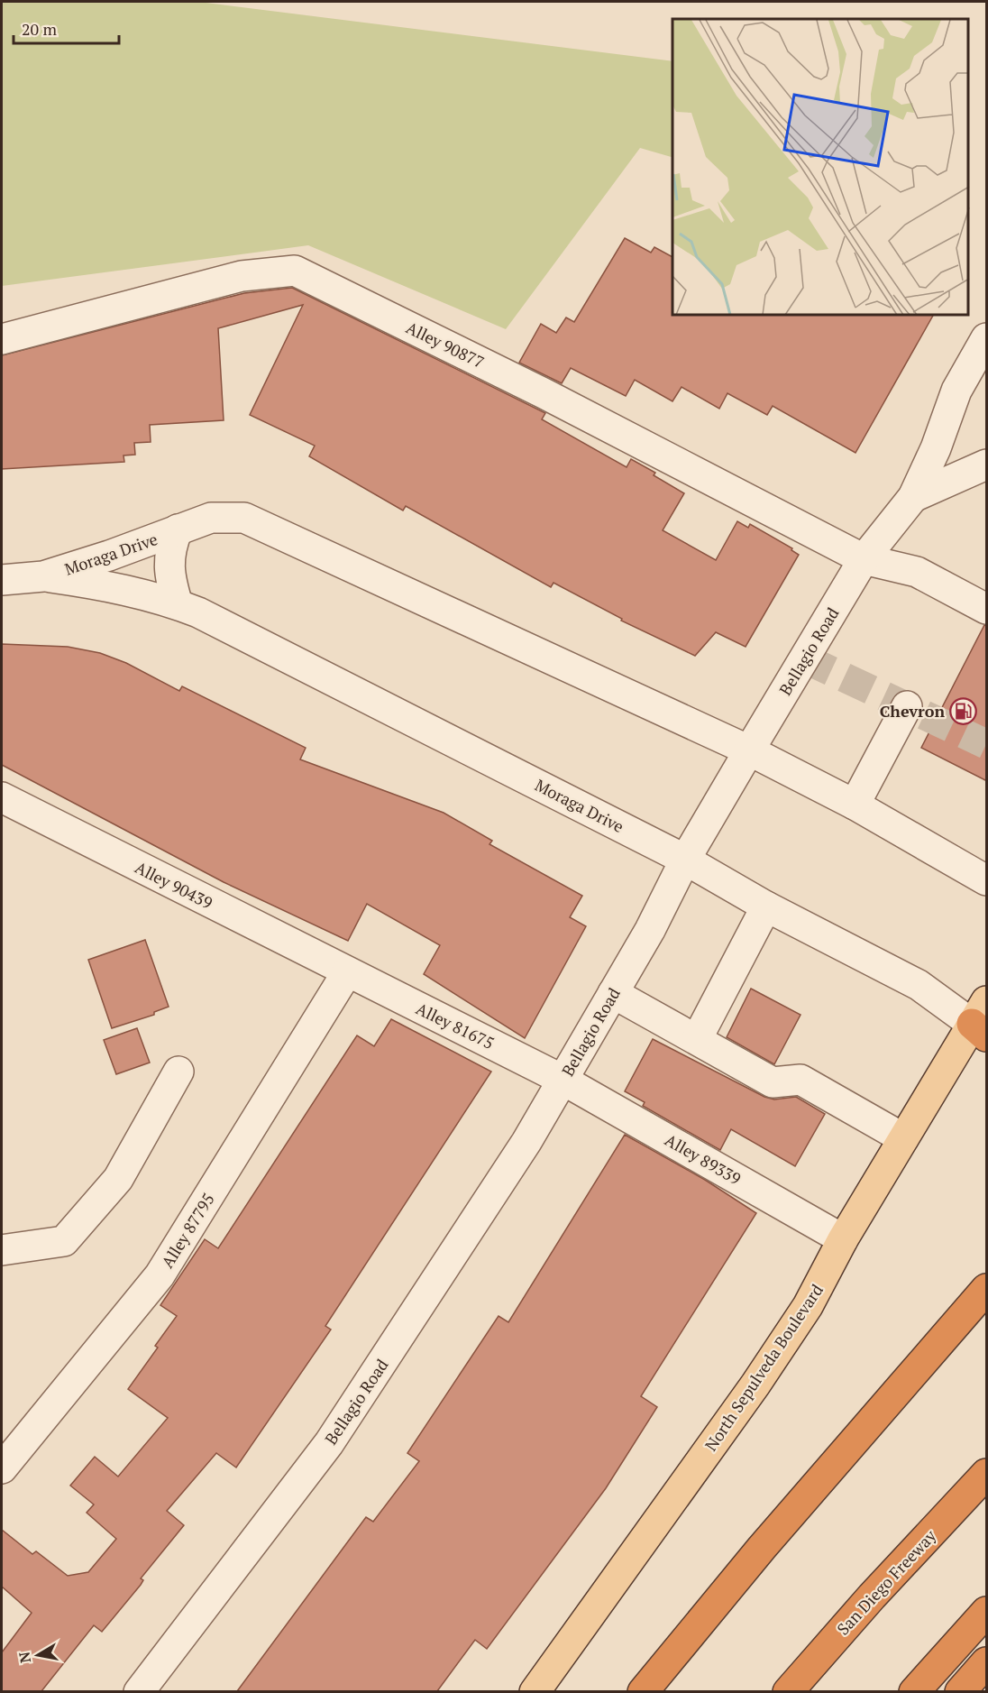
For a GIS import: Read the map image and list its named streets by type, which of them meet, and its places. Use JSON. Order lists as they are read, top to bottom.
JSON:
{
  "streets": {
    "highway": ["San Diego Freeway"],
    "main road": ["North Sepulveda Boulevard"],
    "street": [
      "Alley 90877",
      "Moraga Drive",
      "Bellagio Road",
      "Alley 90439",
      "Alley 81675",
      "Alley 89339",
      "Alley 87795"
    ]
  },
  "crossings": [
    ["Alley 90877", "Bellagio Road"],
    ["Moraga Drive", "Bellagio Road"],
    ["Moraga Drive", "North Sepulveda Boulevard"],
    ["Bellagio Road", "Alley 81675"],
    ["Bellagio Road", "Alley 89339"],
    ["Alley 90439", "Alley 81675"],
    ["Alley 90439", "Alley 87795"],
    ["Alley 81675", "Alley 89339"],
    ["Alley 81675", "Alley 87795"],
    ["Alley 89339", "North Sepulveda Boulevard"]
  ],
  "places": {
    "fuel station": ["Chevron"]
  },
  "scale_bar": "20 m",
  "north": "left"
}
